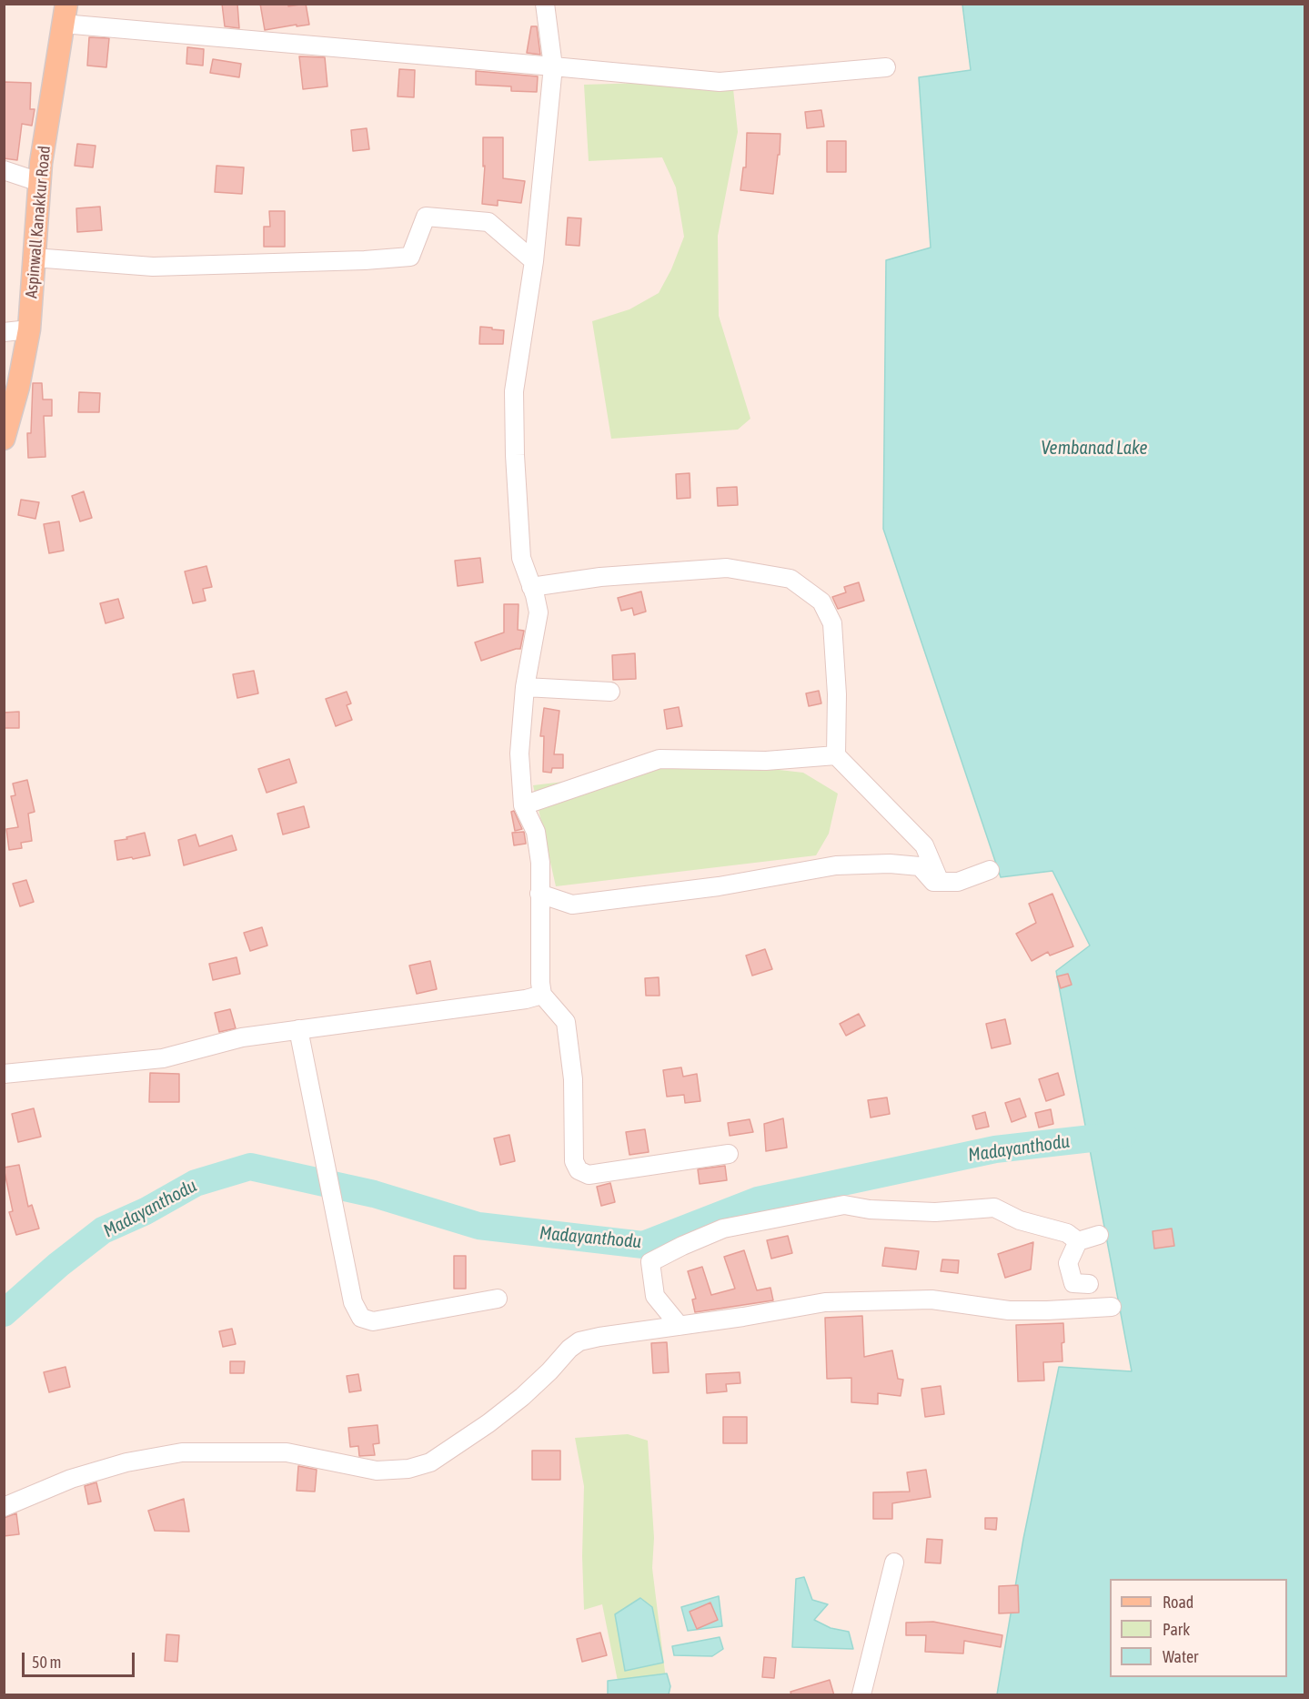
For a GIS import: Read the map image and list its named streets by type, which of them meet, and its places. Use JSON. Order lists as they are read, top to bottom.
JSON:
{
  "streets": {
    "main road": ["Aspinwall Kanakkur Road"]
  },
  "water": ["Vembanad Lake", "Madayanthodu"],
  "legend": ["Road", "Park", "Water"],
  "scale_bar": "50 m"
}
